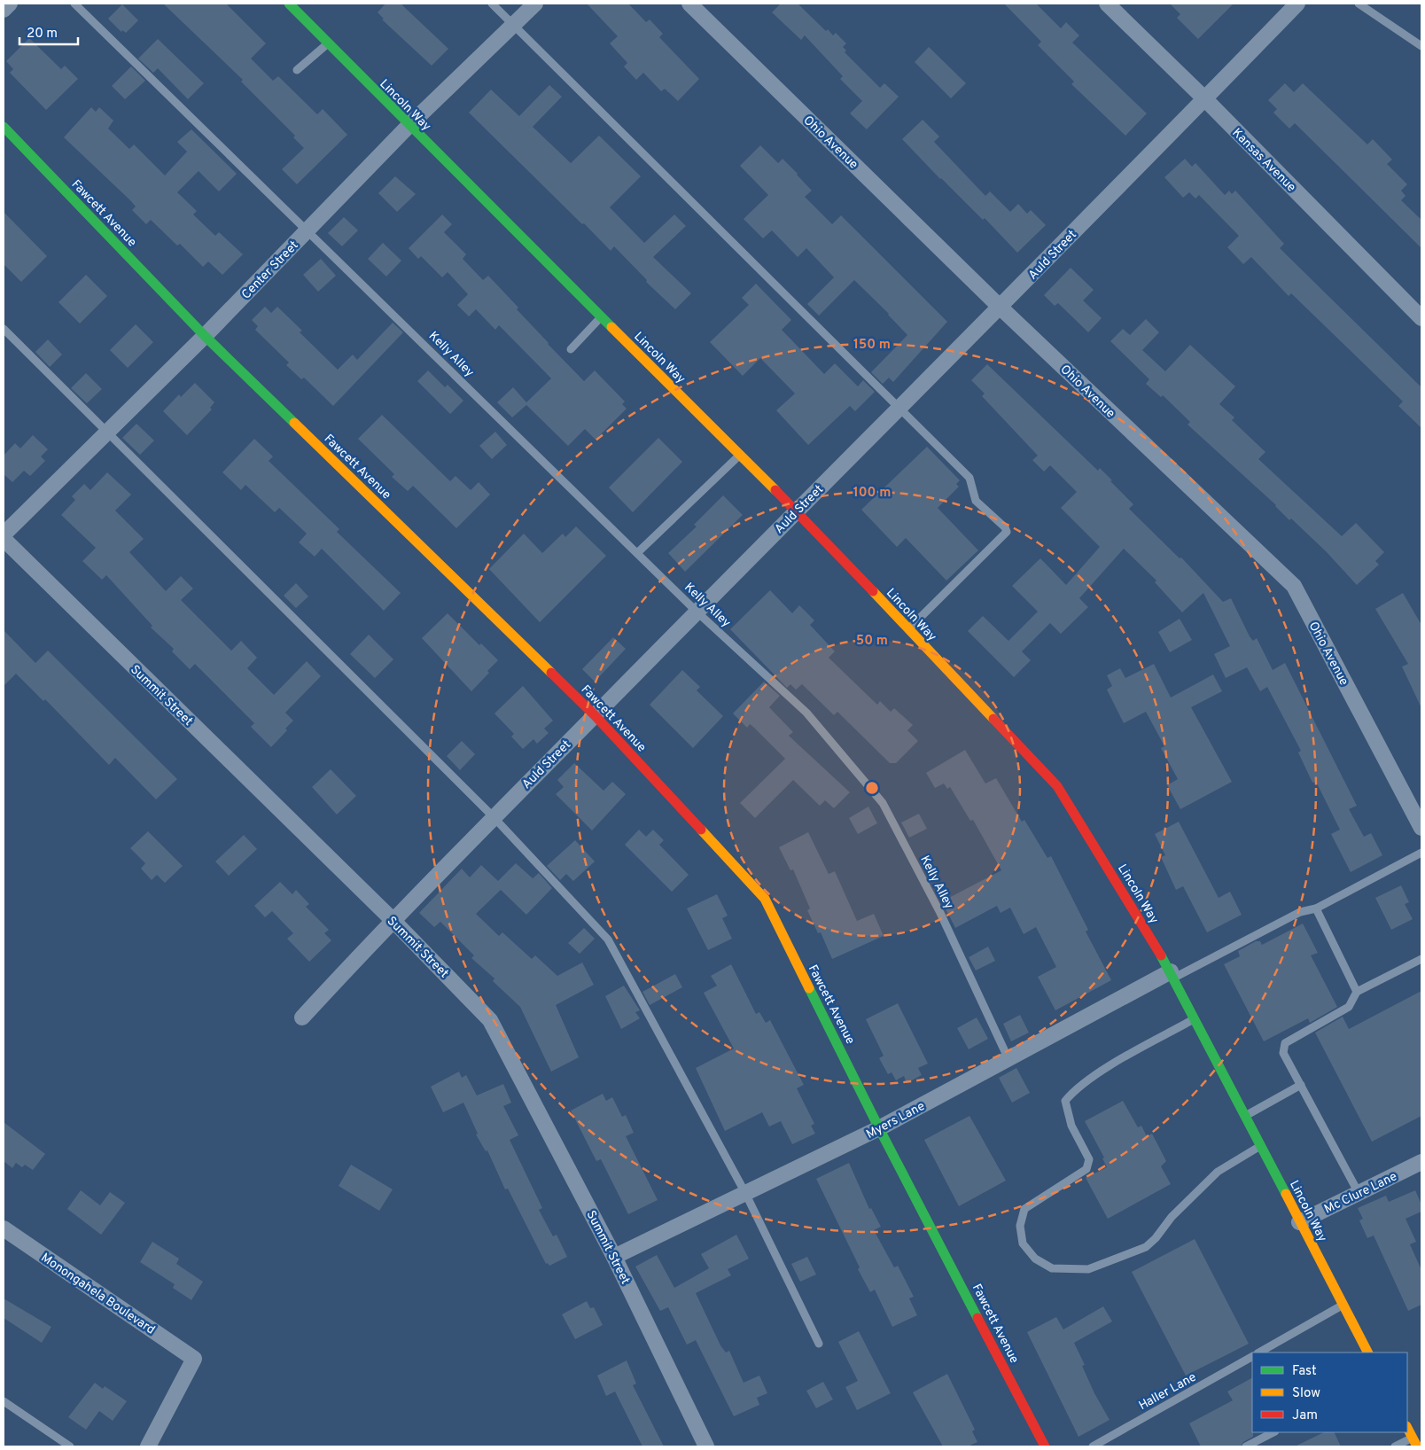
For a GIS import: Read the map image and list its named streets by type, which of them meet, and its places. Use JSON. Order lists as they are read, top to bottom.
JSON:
{
  "streets": {
    "main road": ["Lincoln Way", "Fawcett Avenue"],
    "street": [
      "Ohio Avenue",
      "Kansas Avenue",
      "Auld Street",
      "Center Street",
      "Summit Street",
      "Myers Lane",
      "Mc Clure Lane",
      "Monongahela Boulevard"
    ],
    "lane": ["Kelly Alley", "Haller Lane"]
  },
  "crossings": [
    ["Lincoln Way", "Auld Street"],
    ["Lincoln Way", "Center Street"],
    ["Lincoln Way", "Myers Lane"],
    ["Lincoln Way", "Mc Clure Lane"],
    ["Ohio Avenue", "Auld Street"],
    ["Kansas Avenue", "Auld Street"],
    ["Fawcett Avenue", "Auld Street"],
    ["Fawcett Avenue", "Center Street"],
    ["Fawcett Avenue", "Myers Lane"],
    ["Auld Street", "Kelly Alley"],
    ["Auld Street", "Summit Street"],
    ["Center Street", "Kelly Alley"],
    ["Kelly Alley", "Myers Lane"],
    ["Summit Street", "Myers Lane"]
  ],
  "legend": ["Fast", "Slow", "Jam"],
  "scale_bar": "20 m",
  "rings": ["150 m", "100 m", "50 m"]
}
